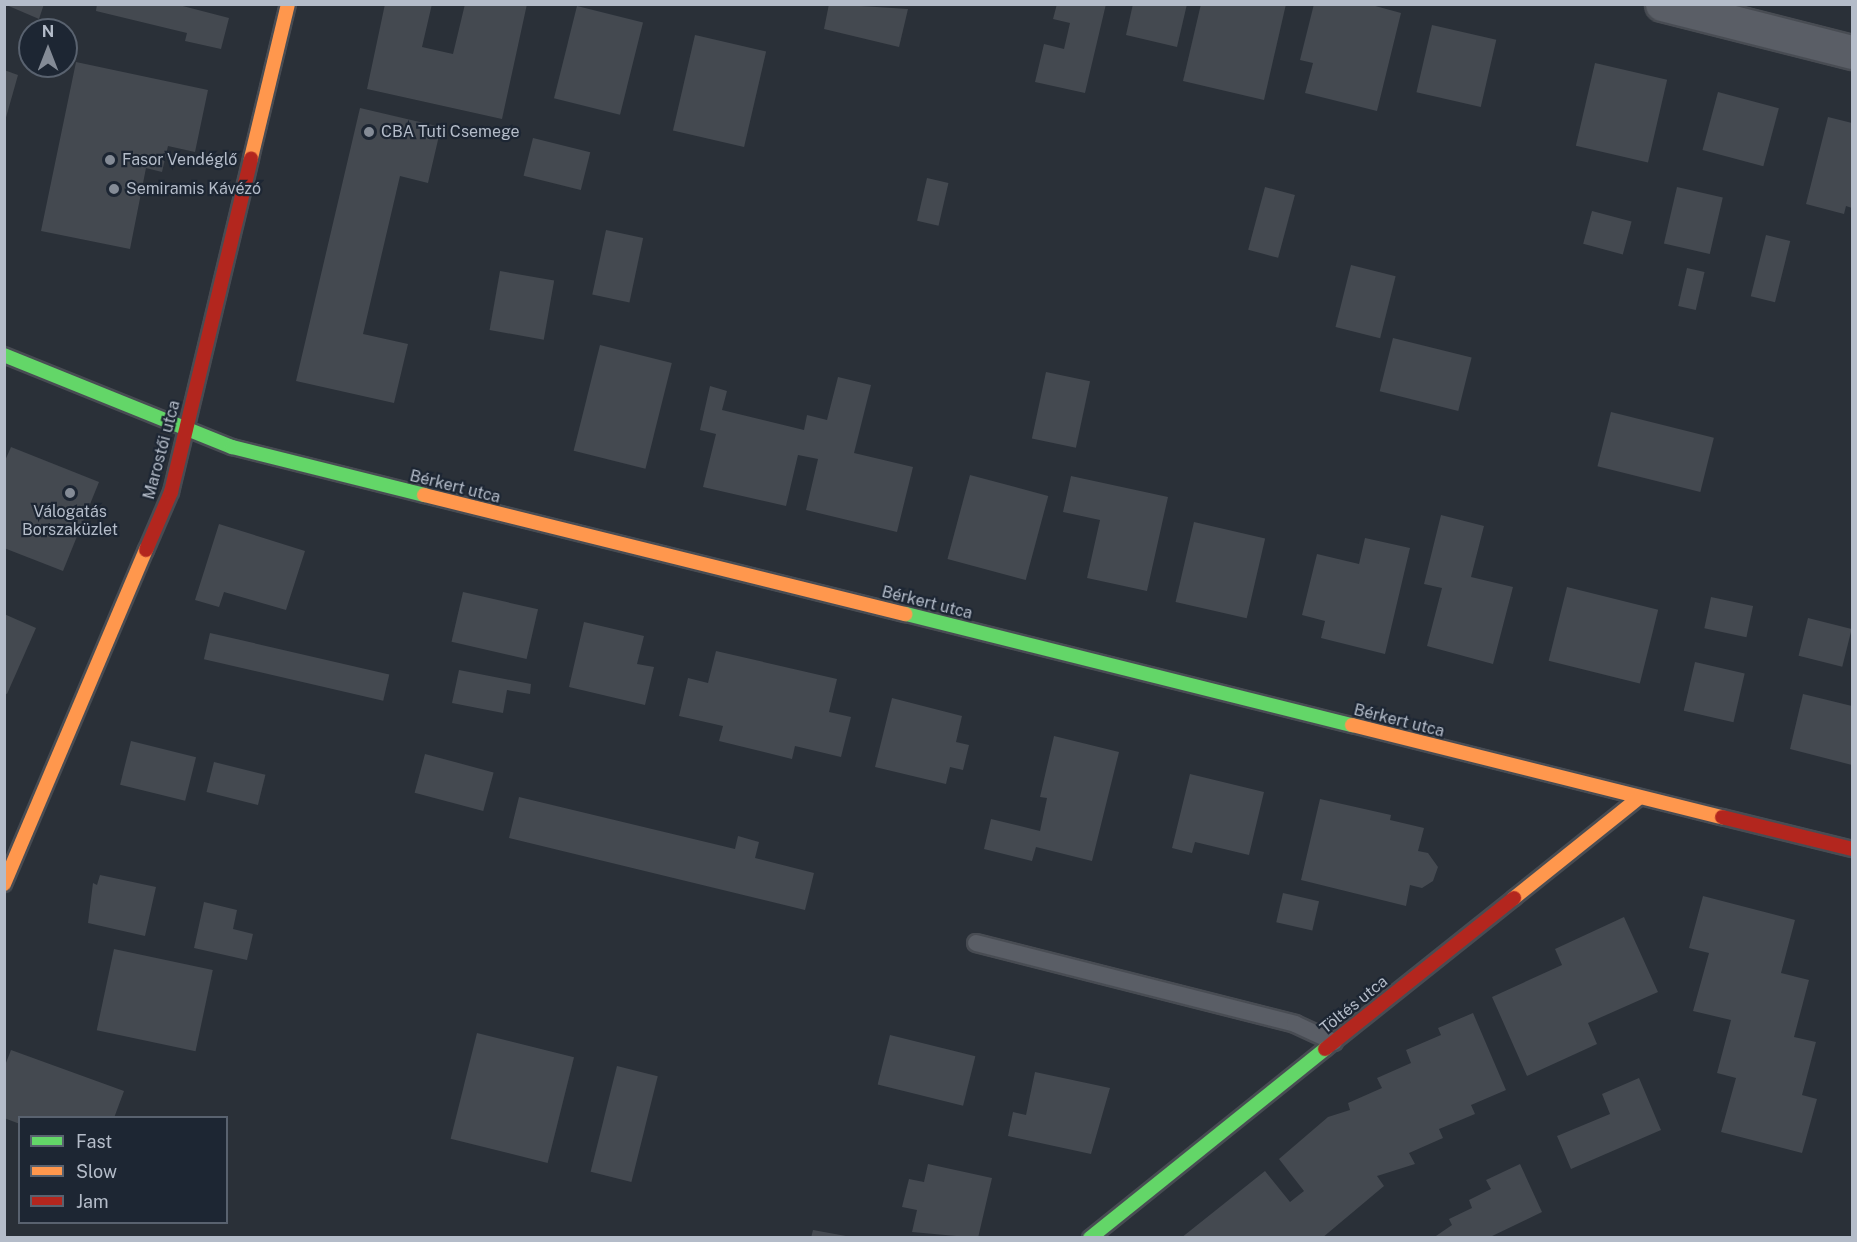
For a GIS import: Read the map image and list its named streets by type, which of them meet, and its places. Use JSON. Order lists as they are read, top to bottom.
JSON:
{
  "streets": {
    "street": ["Marostői utca", "Bérkert utca", "Töltés utca"]
  },
  "crossings": [
    ["Marostői utca", "Bérkert utca"],
    ["Bérkert utca", "Töltés utca"]
  ],
  "places": [
    "CBA Tuti Csemege",
    "Fasor Vendéglő",
    "Semiramis Kávézó",
    "Válogatás Borszaküzlet"
  ],
  "legend": ["Fast", "Slow", "Jam"],
  "north": "top"
}
